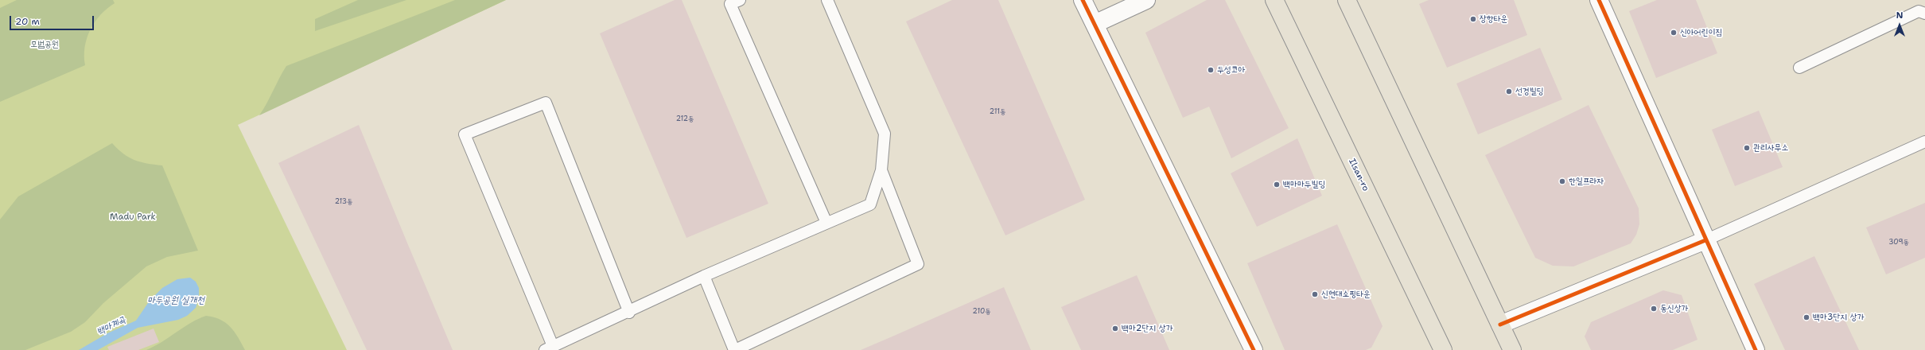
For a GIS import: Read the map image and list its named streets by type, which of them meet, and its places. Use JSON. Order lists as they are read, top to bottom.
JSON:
{
  "streets": {
    "main road": ["Ilsan-ro"]
  },
  "water": ["마두공원 실개천", "백마계곡"],
  "parks": ["모범공원", "Madu Park"],
  "places": [
    "장항타운",
    "신아어린이집",
    "두성코아",
    "선경빌딩",
    "관리사무소",
    "한일프라자",
    "백마마두빌딩",
    "신현대쇼핑타운",
    "동신상가",
    "백마3단지 상가",
    "백마2단지 상가"
  ],
  "house_numbers": [
    "211동",
    "212동",
    "213동",
    "309동",
    "210동"
  ],
  "scale_bar": "20 m",
  "north": "top"
}
